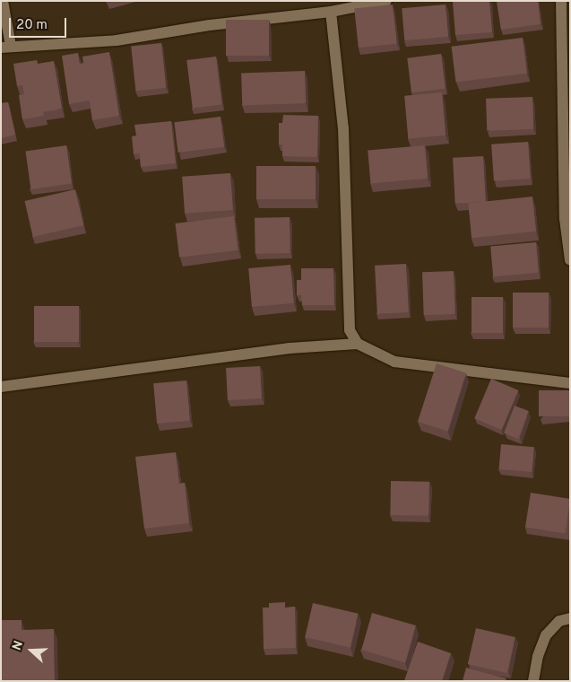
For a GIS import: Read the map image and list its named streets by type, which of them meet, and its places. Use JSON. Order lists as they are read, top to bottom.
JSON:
{
  "scale_bar": "20 m",
  "north": "left"
}
